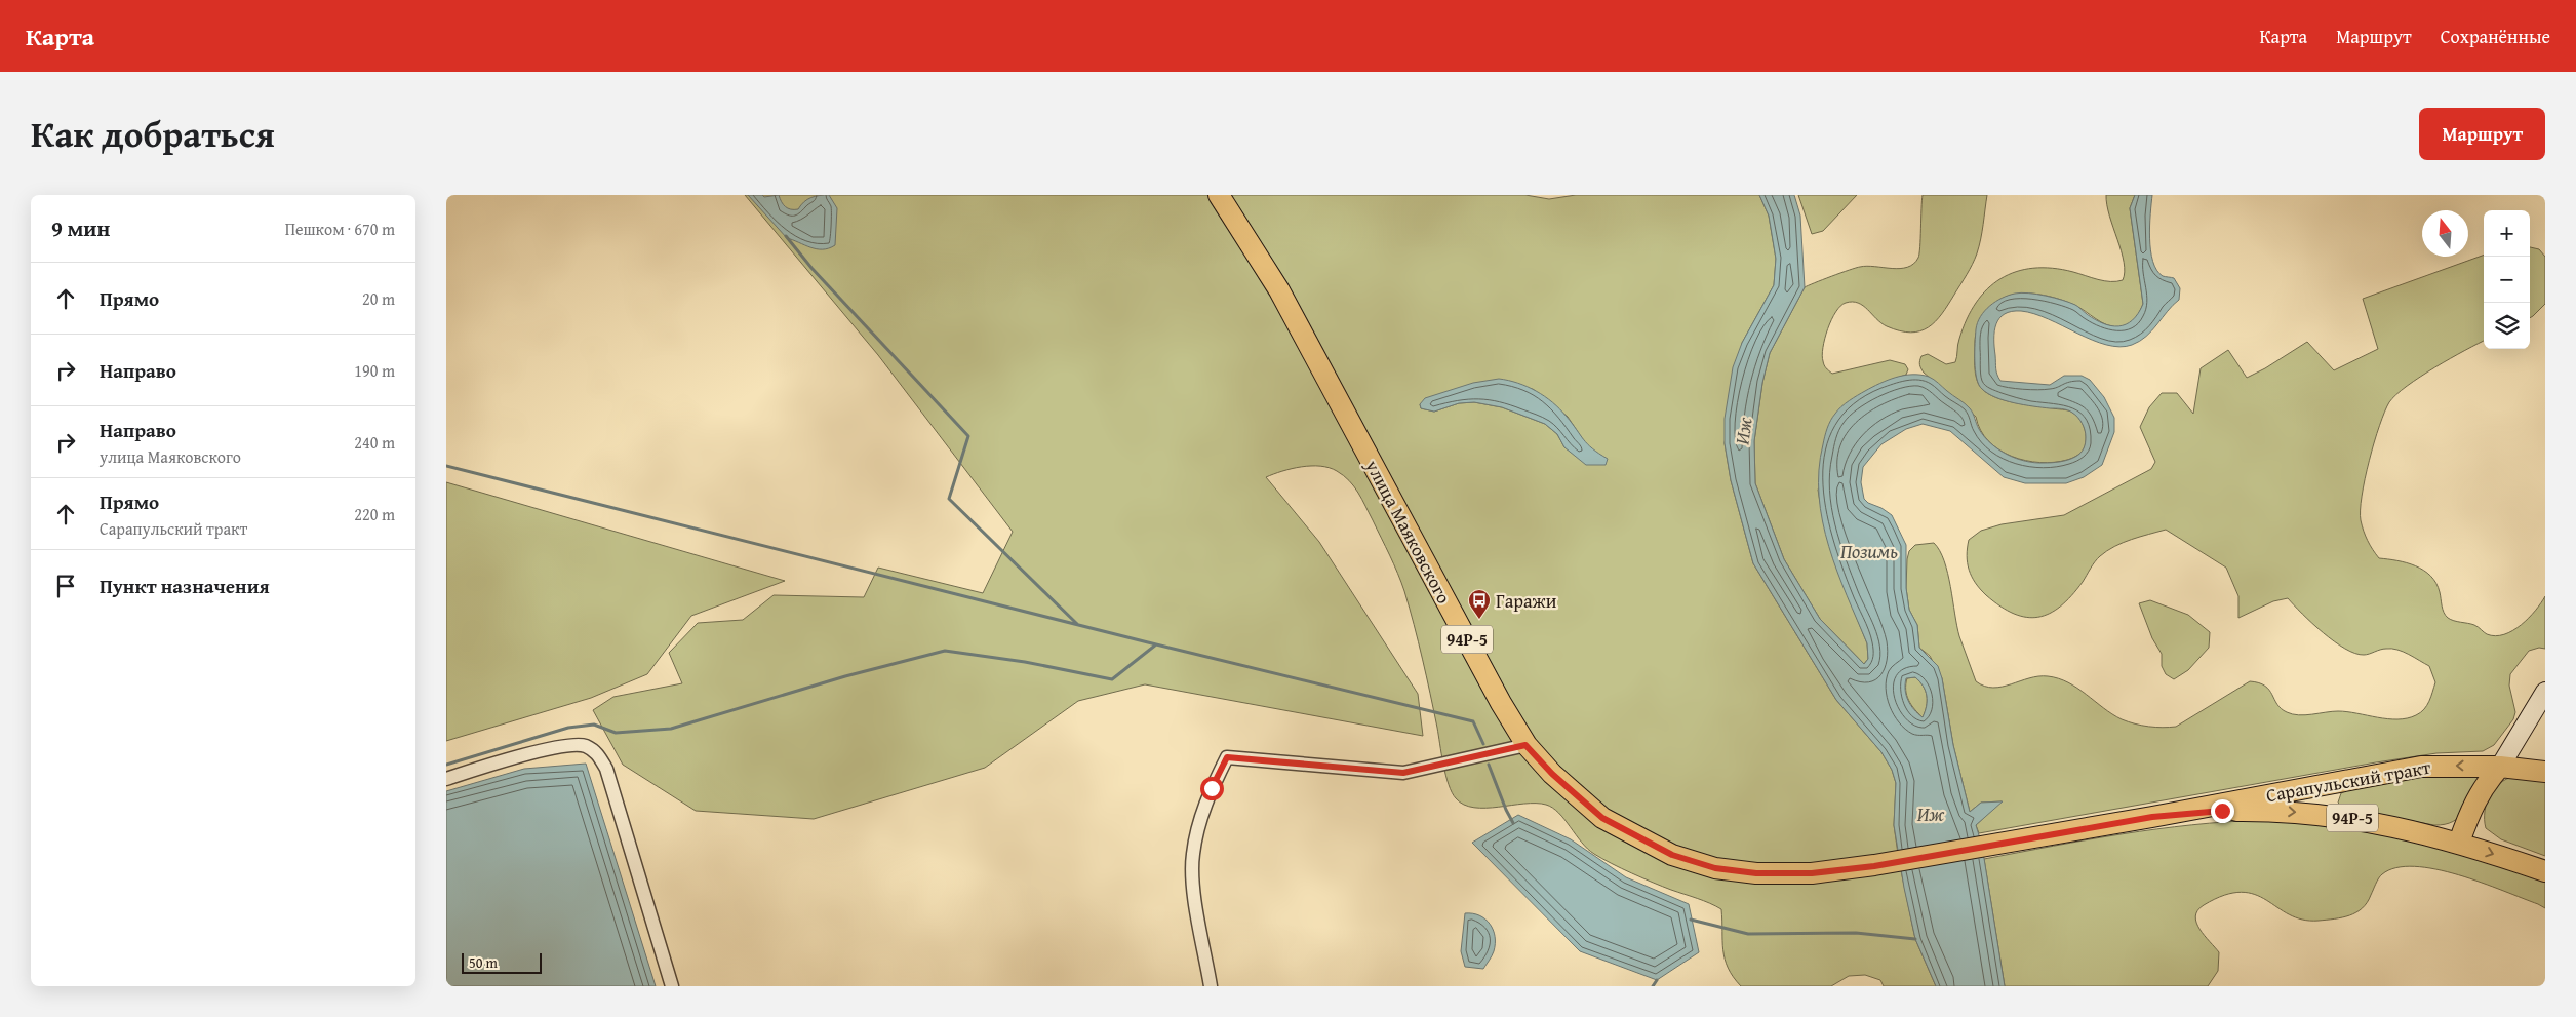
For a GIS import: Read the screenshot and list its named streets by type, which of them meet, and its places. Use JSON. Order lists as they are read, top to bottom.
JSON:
{
  "streets": {
    "main road": ["улица Маяковского", "94Р-5", "Сарапульский тракт"]
  },
  "crossings": [
    ["улица Маяковского", "Сарапульский тракт"]
  ],
  "water": ["Иж", "Позимь"],
  "places": {
    "bus stop": ["Гаражи"]
  },
  "scale_bar": "50 m",
  "north": "top",
  "page": {
    "header": "Карта",
    "nav": ["Карта", "Маршрут", "Сохранённые"],
    "title": "Как добраться",
    "buttons": "Маршрут",
    "heading": ["9 мин", "Пешком · 670 m"],
    "map_buttons": ["+", "−"],
    "list": [
      ["Прямо", "20 m"],
      ["Направо", "190 m"],
      ["Направо", "улица Маяковского", "240 m"],
      ["Прямо", "Сарапульский тракт", "220 m"],
      "Пункт назначения"
    ],
    "scale": "50 m"
  }
}
